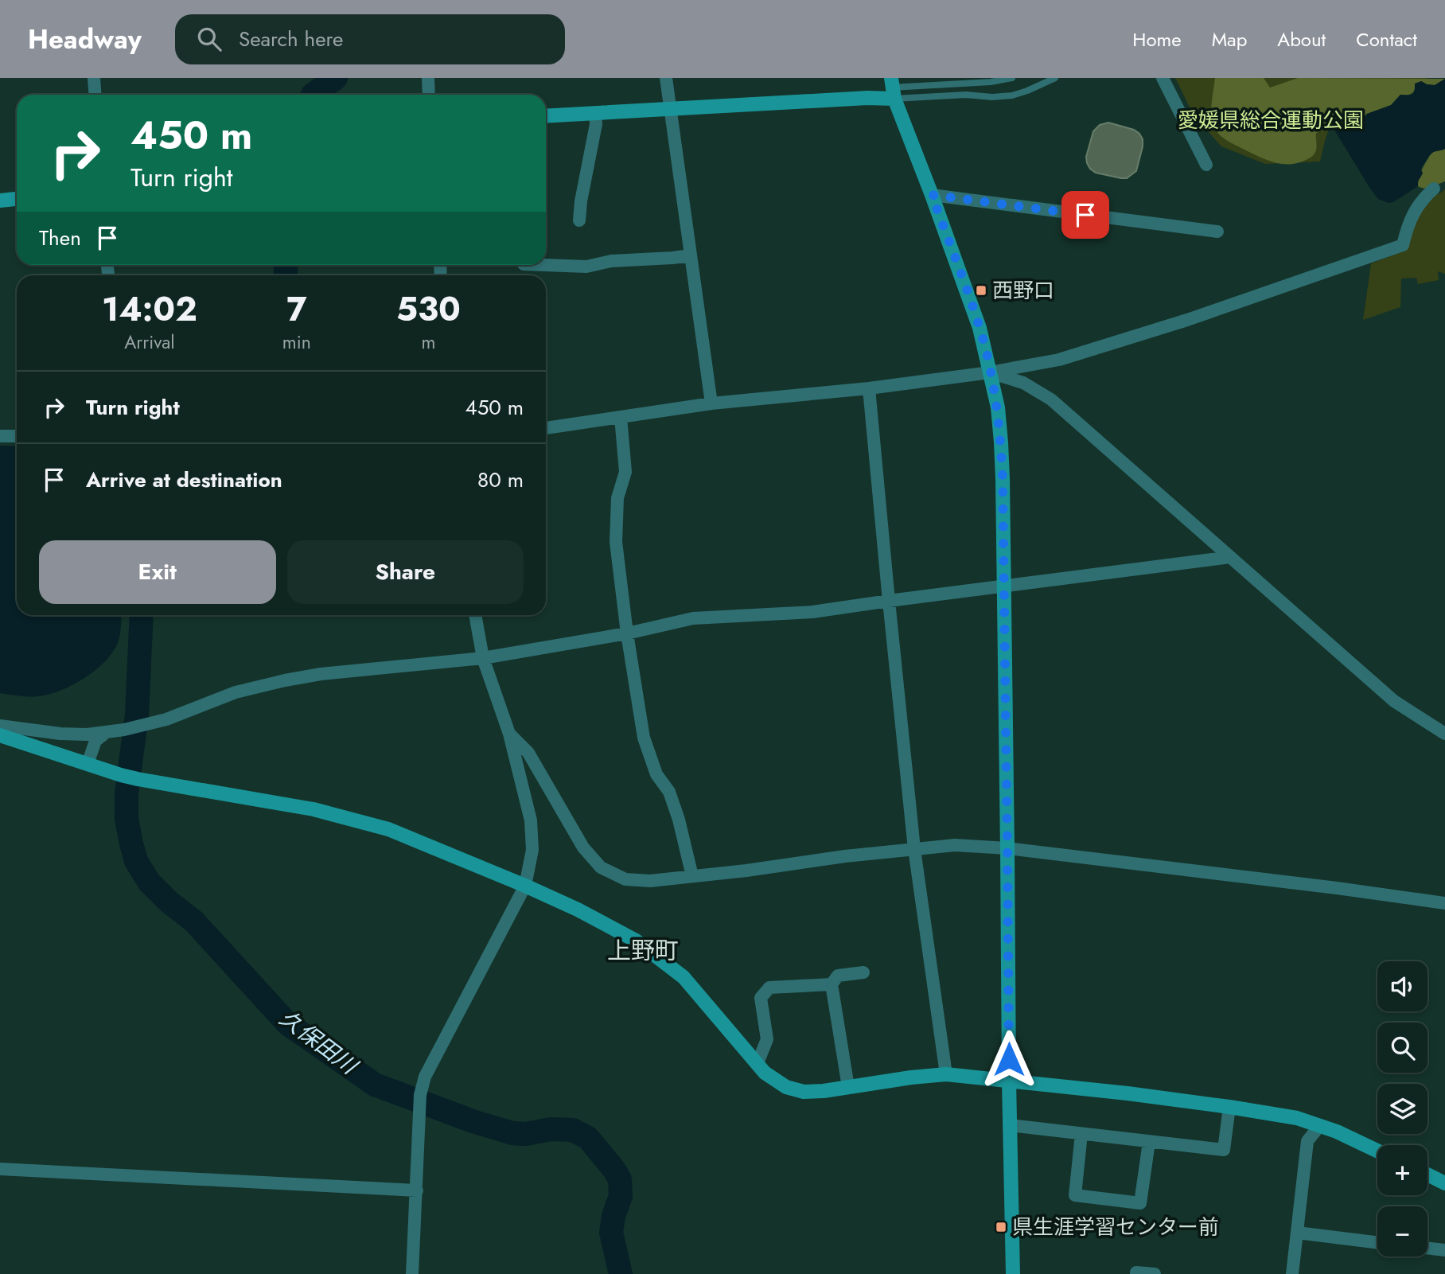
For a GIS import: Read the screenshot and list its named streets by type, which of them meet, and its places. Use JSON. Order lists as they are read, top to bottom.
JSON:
{
  "districts": ["上野町"],
  "water": ["久保田川"],
  "parks": ["愛媛県総合運動公園"],
  "places": {
    "transit": ["西野口", "県生涯学習センター前"]
  },
  "page": {
    "header": "Headway",
    "search": "Search here",
    "nav": [
      "Home",
      "Map",
      "About",
      "Contact"
    ],
    "turn": ["450 m", "Turn right"],
    "then": "Then",
    "eta": [
      "14:02",
      "Arrival",
      "7",
      "min",
      "530",
      "m"
    ],
    "list": [
      {
        "name": "Turn right",
        "value": "450 m"
      },
      {
        "name": "Arrive at destination",
        "value": "80 m"
      }
    ],
    "buttons": ["Exit", "Share"],
    "map_buttons": ["+", "−"]
  }
}
